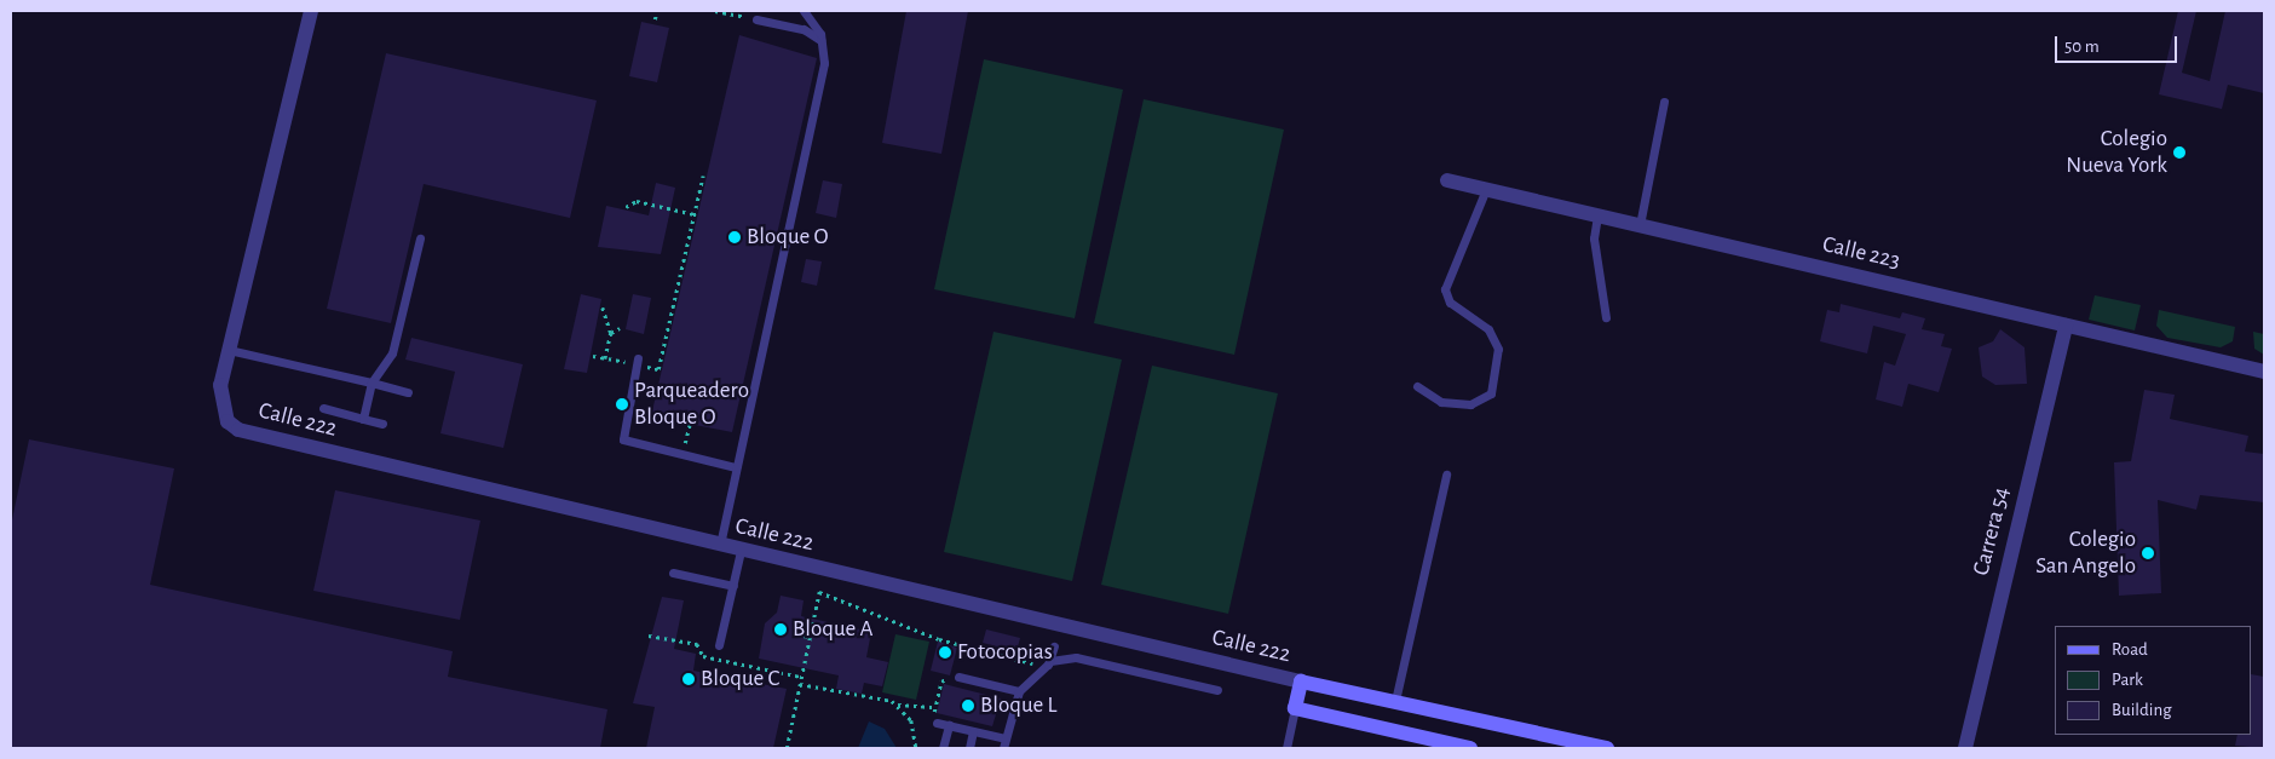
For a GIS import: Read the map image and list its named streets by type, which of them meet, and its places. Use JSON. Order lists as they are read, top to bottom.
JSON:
{
  "streets": {
    "street": ["Calle 223", "Calle 222", "Carrera 54"]
  },
  "crossings": [
    ["Calle 223", "Carrera 54"]
  ],
  "places": [
    "Colegio Nueva York",
    "Bloque O",
    "Parqueadero Bloque O",
    "Colegio San Angelo",
    "Bloque A",
    "Fotocopias",
    "Bloque C",
    "Bloque L"
  ],
  "legend": ["Road", "Park", "Building"],
  "scale_bar": "50 m"
}
